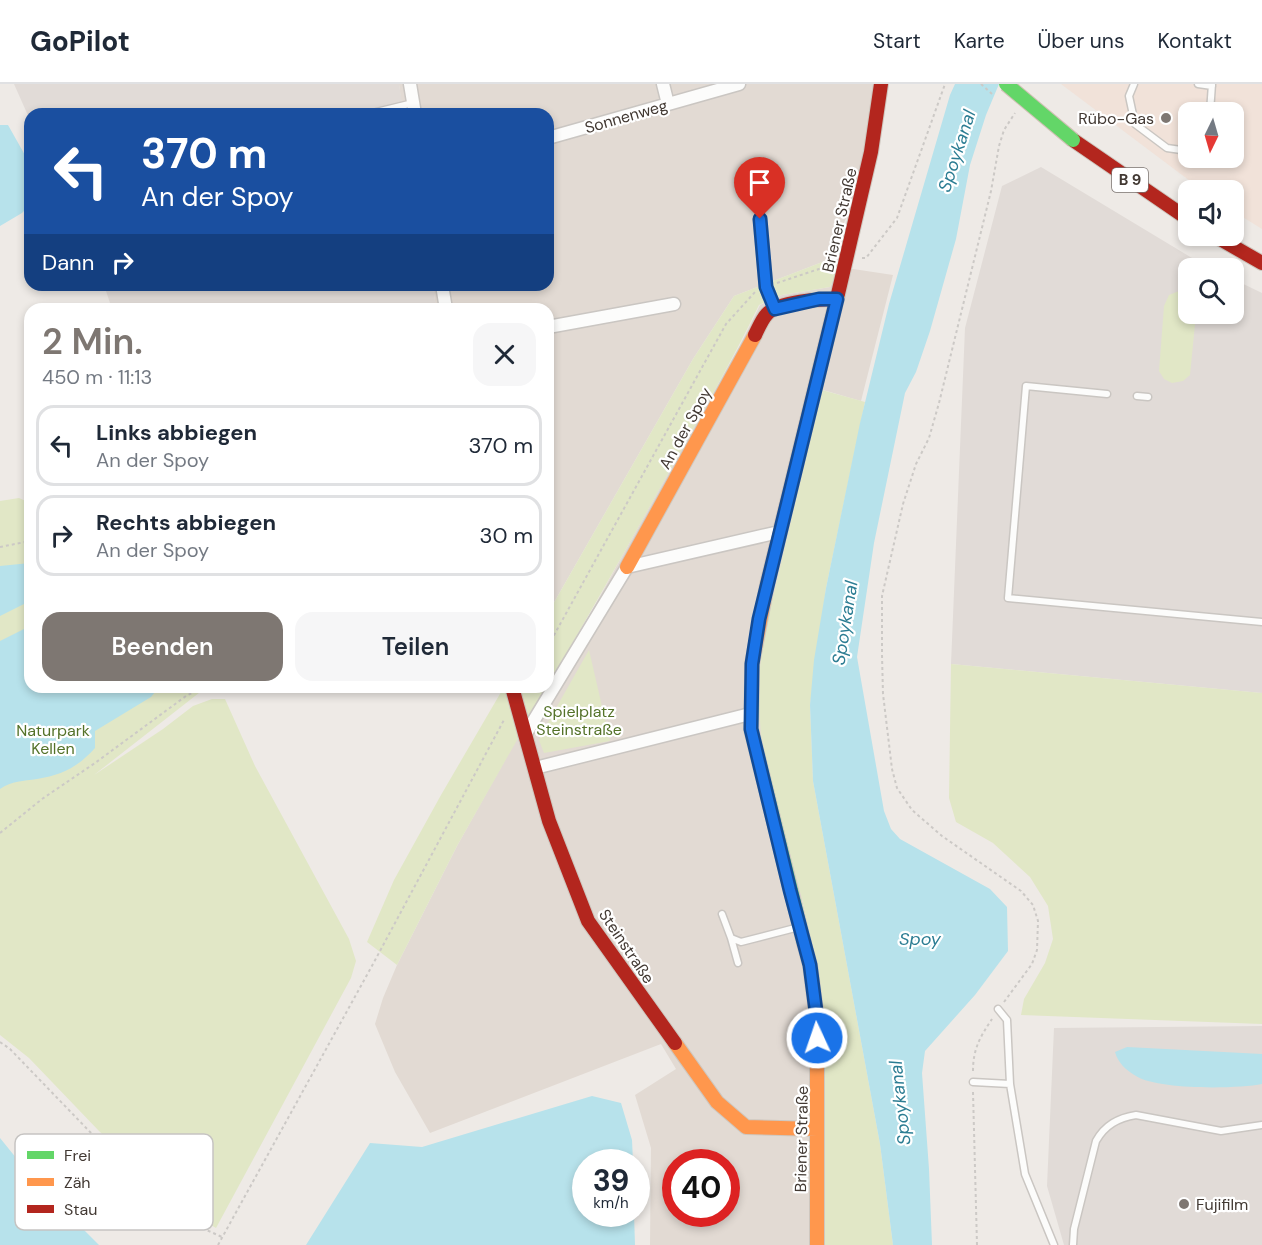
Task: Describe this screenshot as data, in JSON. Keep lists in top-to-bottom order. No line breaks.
{"streets":{"street":["Sonnenweg","B 9","Briener Straße","An der Spoy","Steinstraße"]},"crossings":[["Briener Straße","Steinstraße"],["An der Spoy","Steinstraße"]],"water":["Spoykanal","Spoy"],"parks":["Spielplatz Steinstraße","Naturpark Kellen"],"places":["Rübo-Gas","Fujifilm"],"legend":["Frei","Zäh","Stau"],"north":"bottom","page":{"header":"GoPilot","nav":["Start","Karte","Über uns","Kontakt"],"turn":["370 m","An der Spoy"],"then":"Dann","heading":["2 Min.","450 m · 11:13"],"list":[{"name":"Links abbiegen","note":"An der Spoy","value":"370 m"},{"name":"Rechts abbiegen","note":"An der Spoy","value":"30 m"}],"buttons":["Beenden","Teilen"],"speed":"39 km/h","limit":"40"}}
